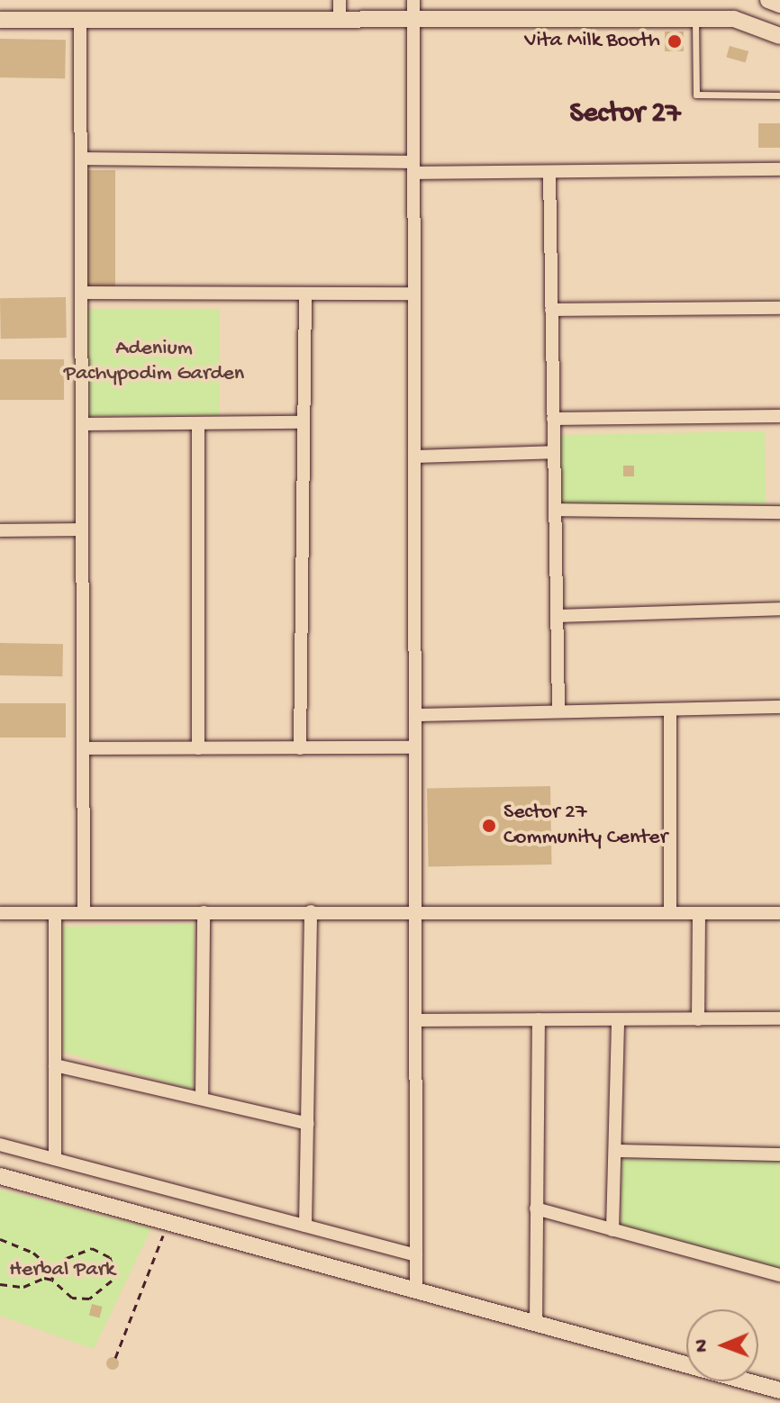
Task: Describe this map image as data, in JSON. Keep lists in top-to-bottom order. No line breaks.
{"districts":["Sector 27"],"parks":["Adenium Pachypodim Garden","Herbal Park"],"places":["Vita Milk Booth","Sector 27 Community Center"],"north":"left"}
